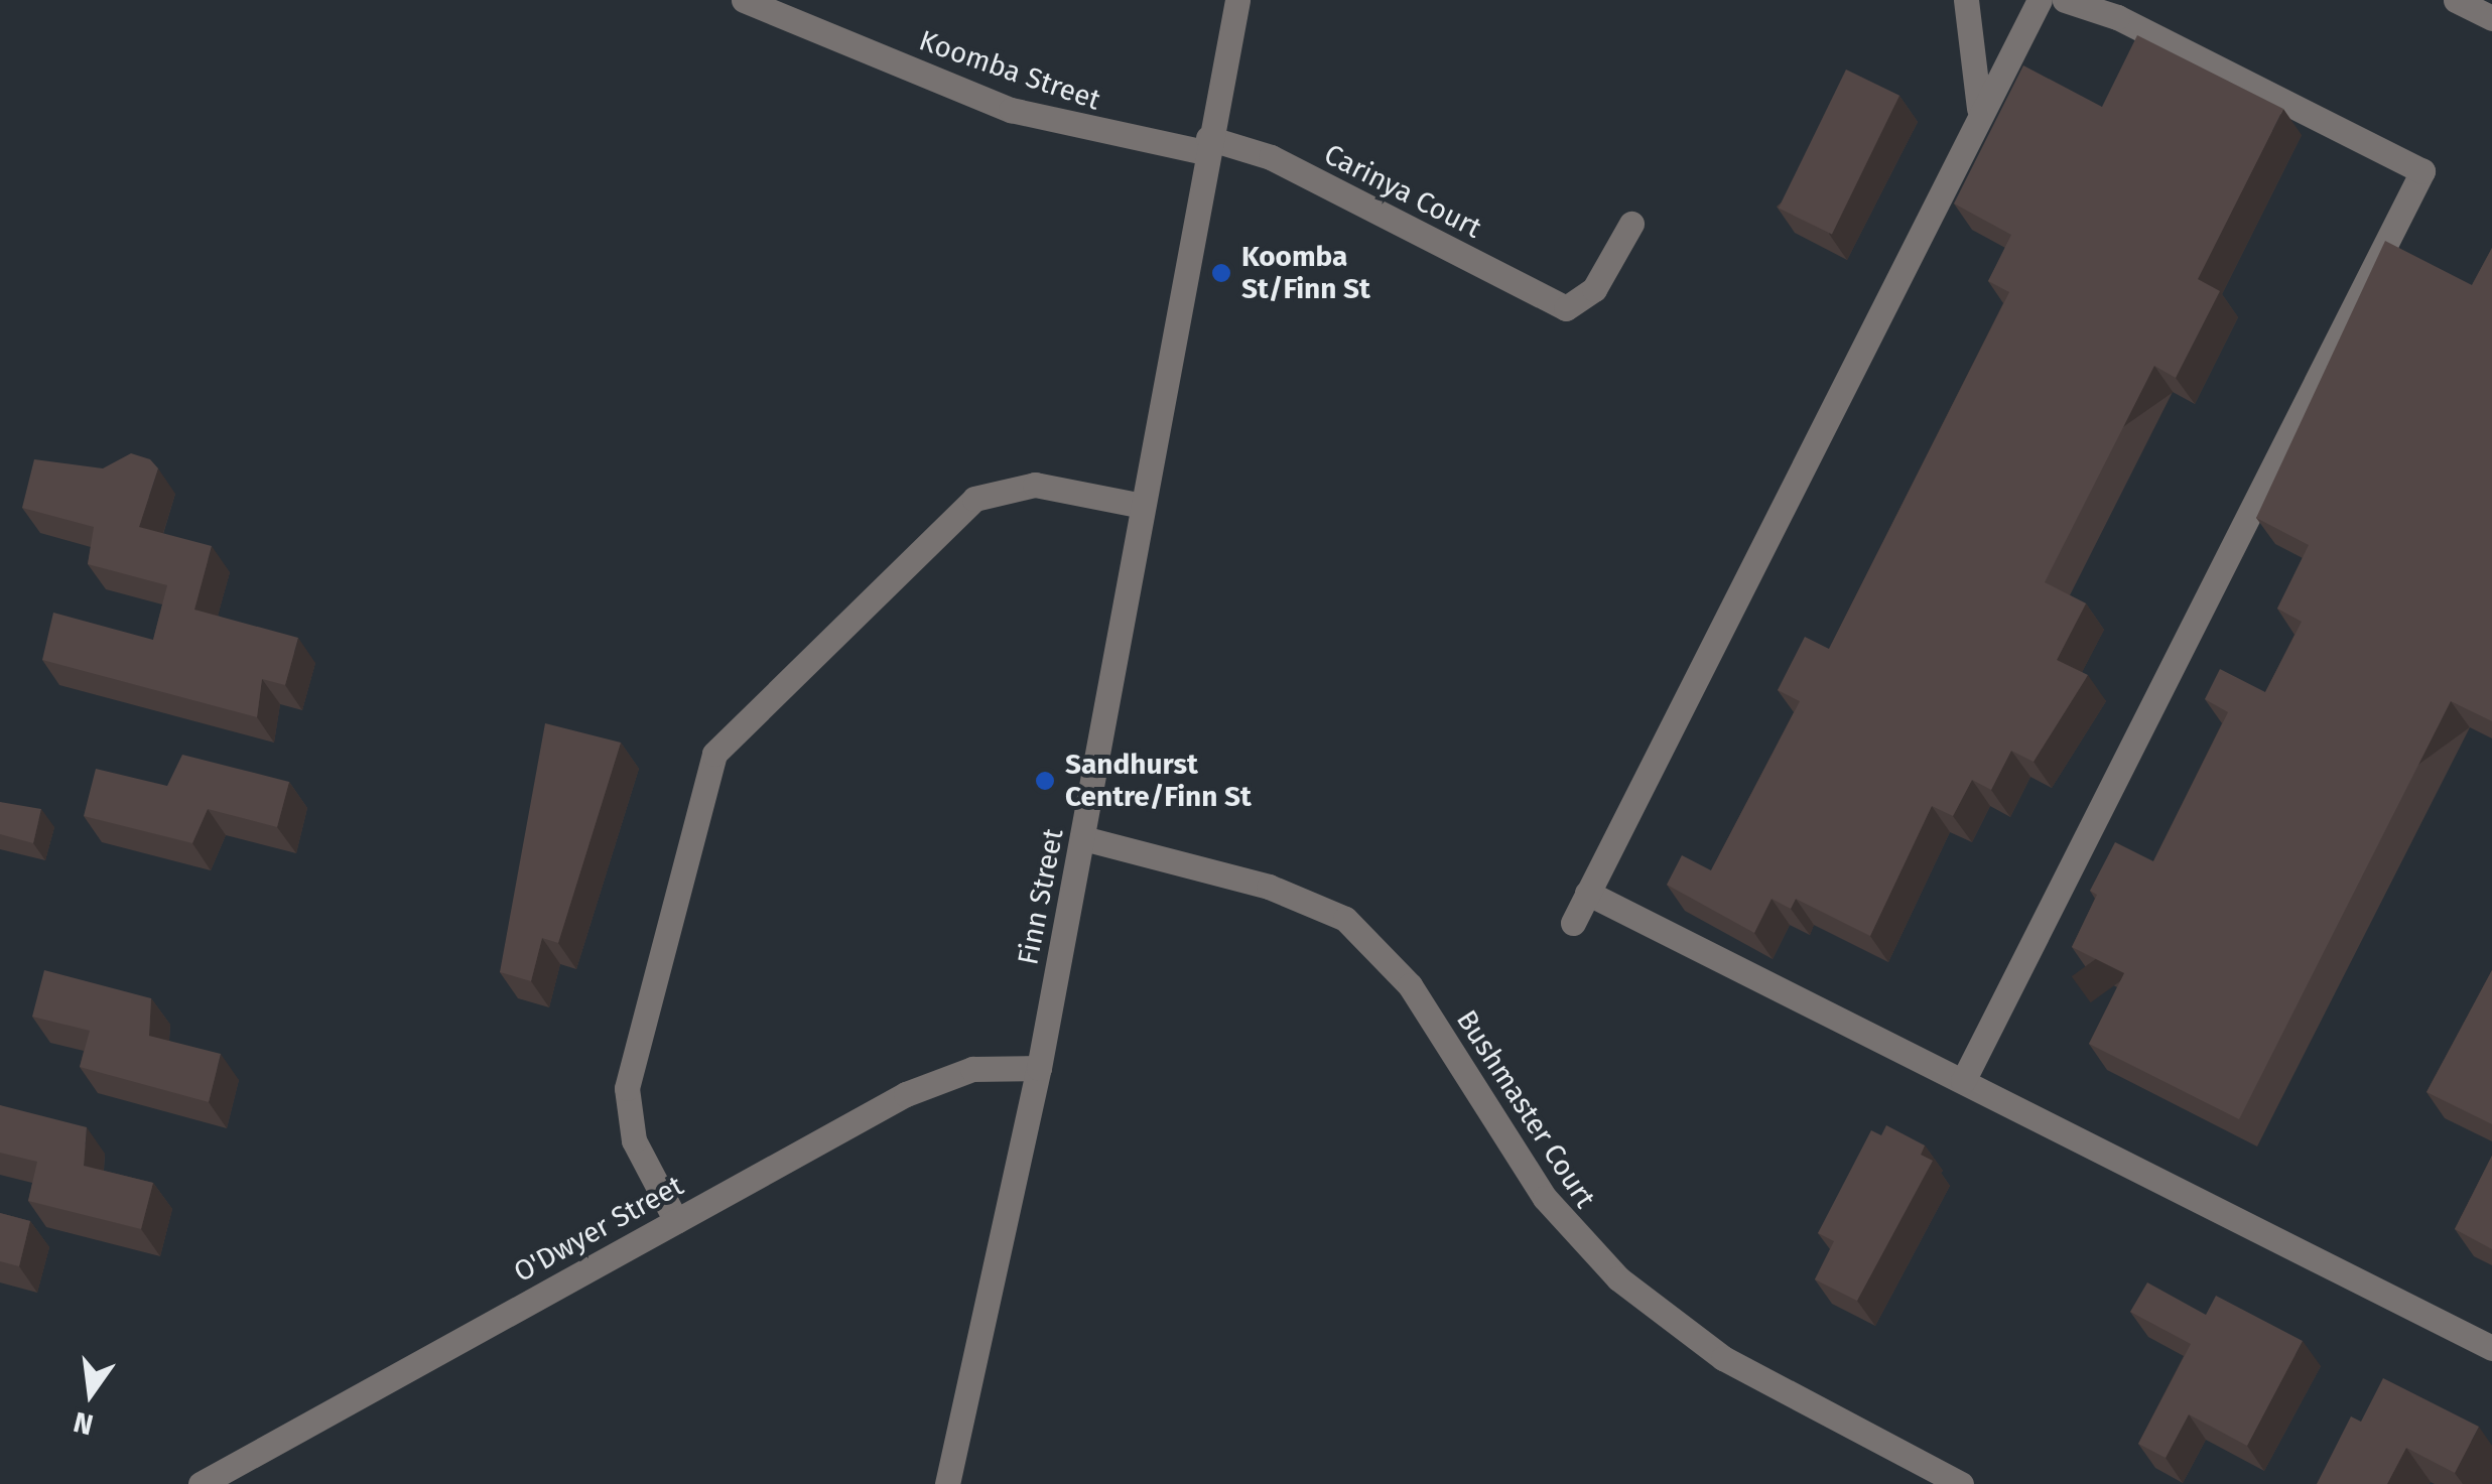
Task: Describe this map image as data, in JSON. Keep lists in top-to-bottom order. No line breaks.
{"streets":{"street":["Koomba Street","Carinya Court","Finn Street","Bushmaster Court","O'Dwyer Street"]},"crossings":[["Koomba Street","Carinya Court"],["Koomba Street","Finn Street"],["Carinya Court","Finn Street"],["Finn Street","Bushmaster Court"],["Finn Street","O'Dwyer Street"]],"places":["Koomba St/Finn St","Sandhurst Centre/Finn St"],"north":"bottom"}
